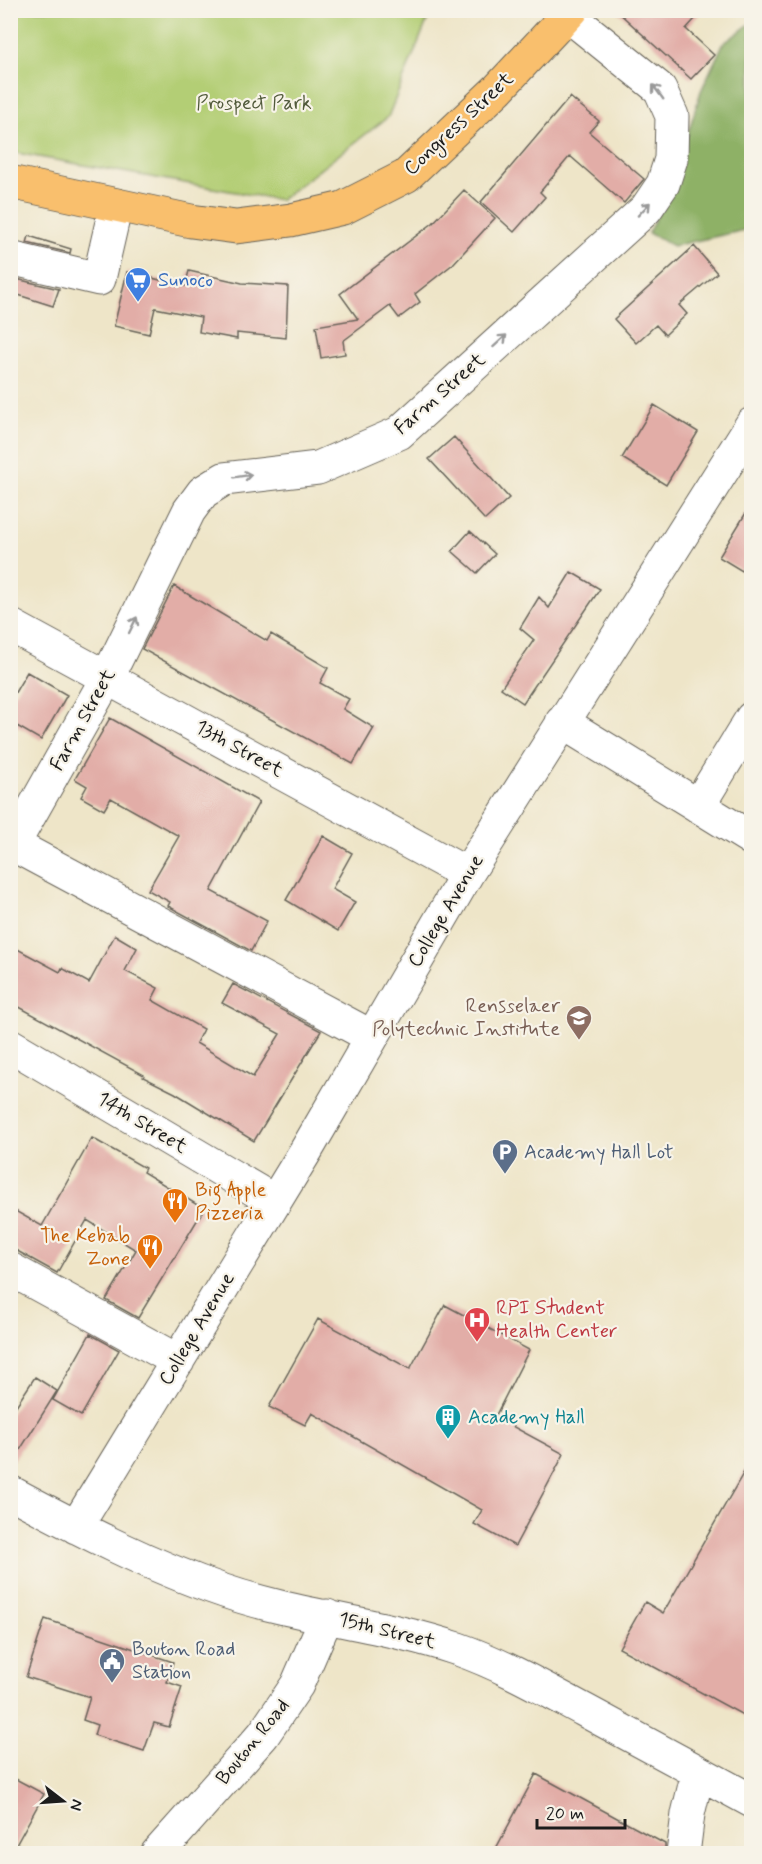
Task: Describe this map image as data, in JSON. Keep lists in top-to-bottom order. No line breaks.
{"streets":{"main road":["Congress Street"],"street":["Farm Street","13th Street","College Avenue","14th Street","15th Street","Bouton Road"]},"crossings":[["Congress Street","Farm Street"],["Farm Street","13th Street"],["13th Street","College Avenue"],["College Avenue","14th Street"],["College Avenue","15th Street"],["15th Street","Bouton Road"]],"one_way":["Farm Street"],"parks":["Prospect Park"],"places":{"supermarket":["Sunoco"],"school or university":["Rensselaer Polytechnic Institute"],"parking":["Academy Hall Lot"],"restaurant":["Big Apple Pizzeria","The Kebab Zone"],"hospital":["RPI Student Health Center"],"building":["Academy Hall"],"public building":["Bouton Road Station"]},"scale_bar":"20 m","north":"right"}
